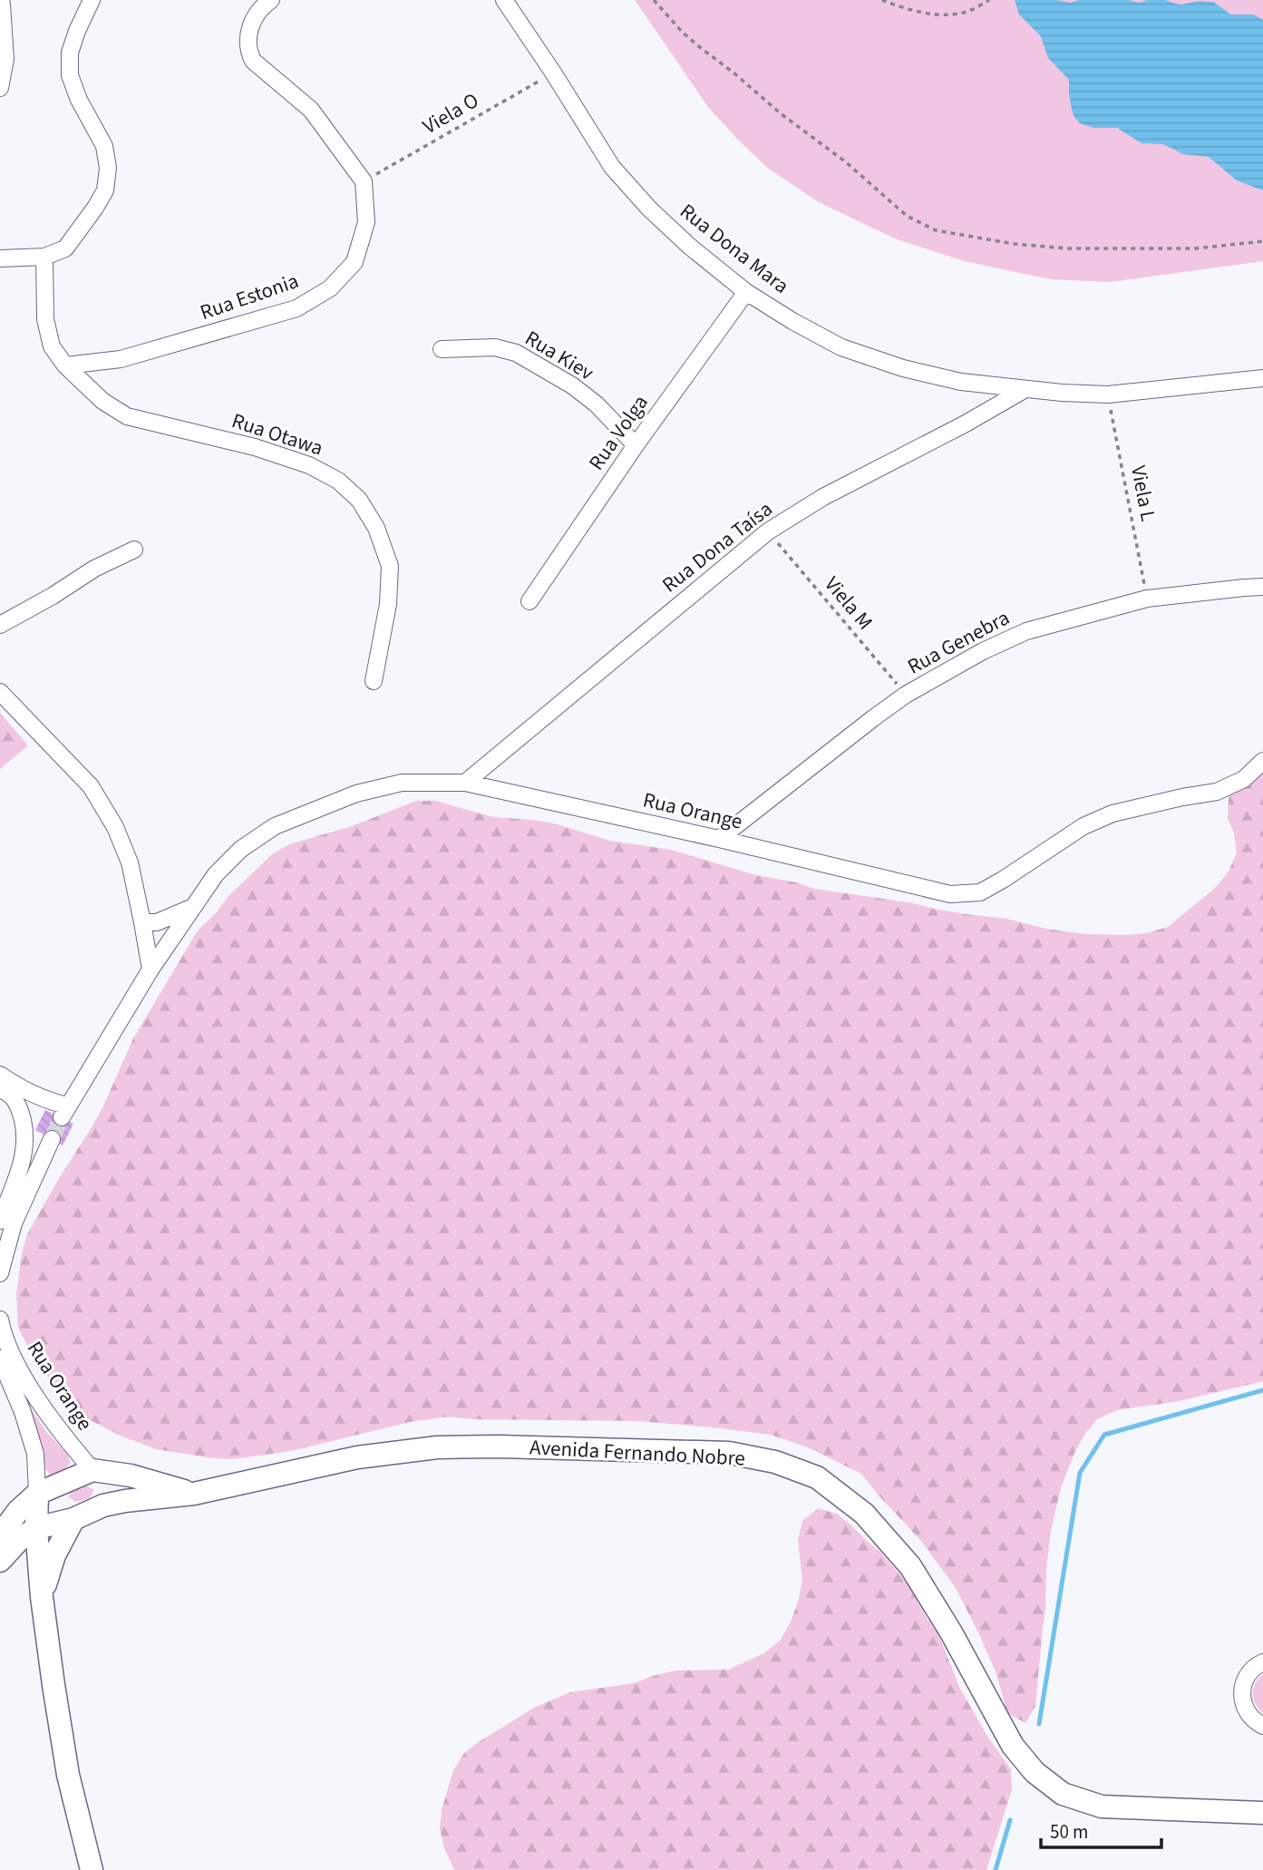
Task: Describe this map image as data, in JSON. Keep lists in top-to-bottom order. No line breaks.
{"streets":{"main road":["Avenida Fernando Nobre"],"street":["Rua Dona Mara","Rua Estonia","Rua Kiev","Rua Volga","Rua Otawa","Rua Dona Taísa","Rua Genebra","Rua Orange"],"path":["Viela O","Viela L","Viela M"]},"crossings":[["Viela O","Rua Dona Mara"],["Viela O","Rua Estonia"],["Rua Dona Mara","Rua Volga"],["Rua Dona Mara","Viela L"],["Rua Dona Mara","Rua Dona Taísa"],["Rua Estonia","Rua Otawa"],["Rua Kiev","Rua Volga"],["Viela L","Rua Genebra"],["Rua Dona Taísa","Viela M"],["Rua Dona Taísa","Rua Orange"],["Viela M","Rua Genebra"],["Rua Genebra","Rua Orange"],["Rua Orange","Avenida Fernando Nobre"]],"scale_bar":"50 m"}
